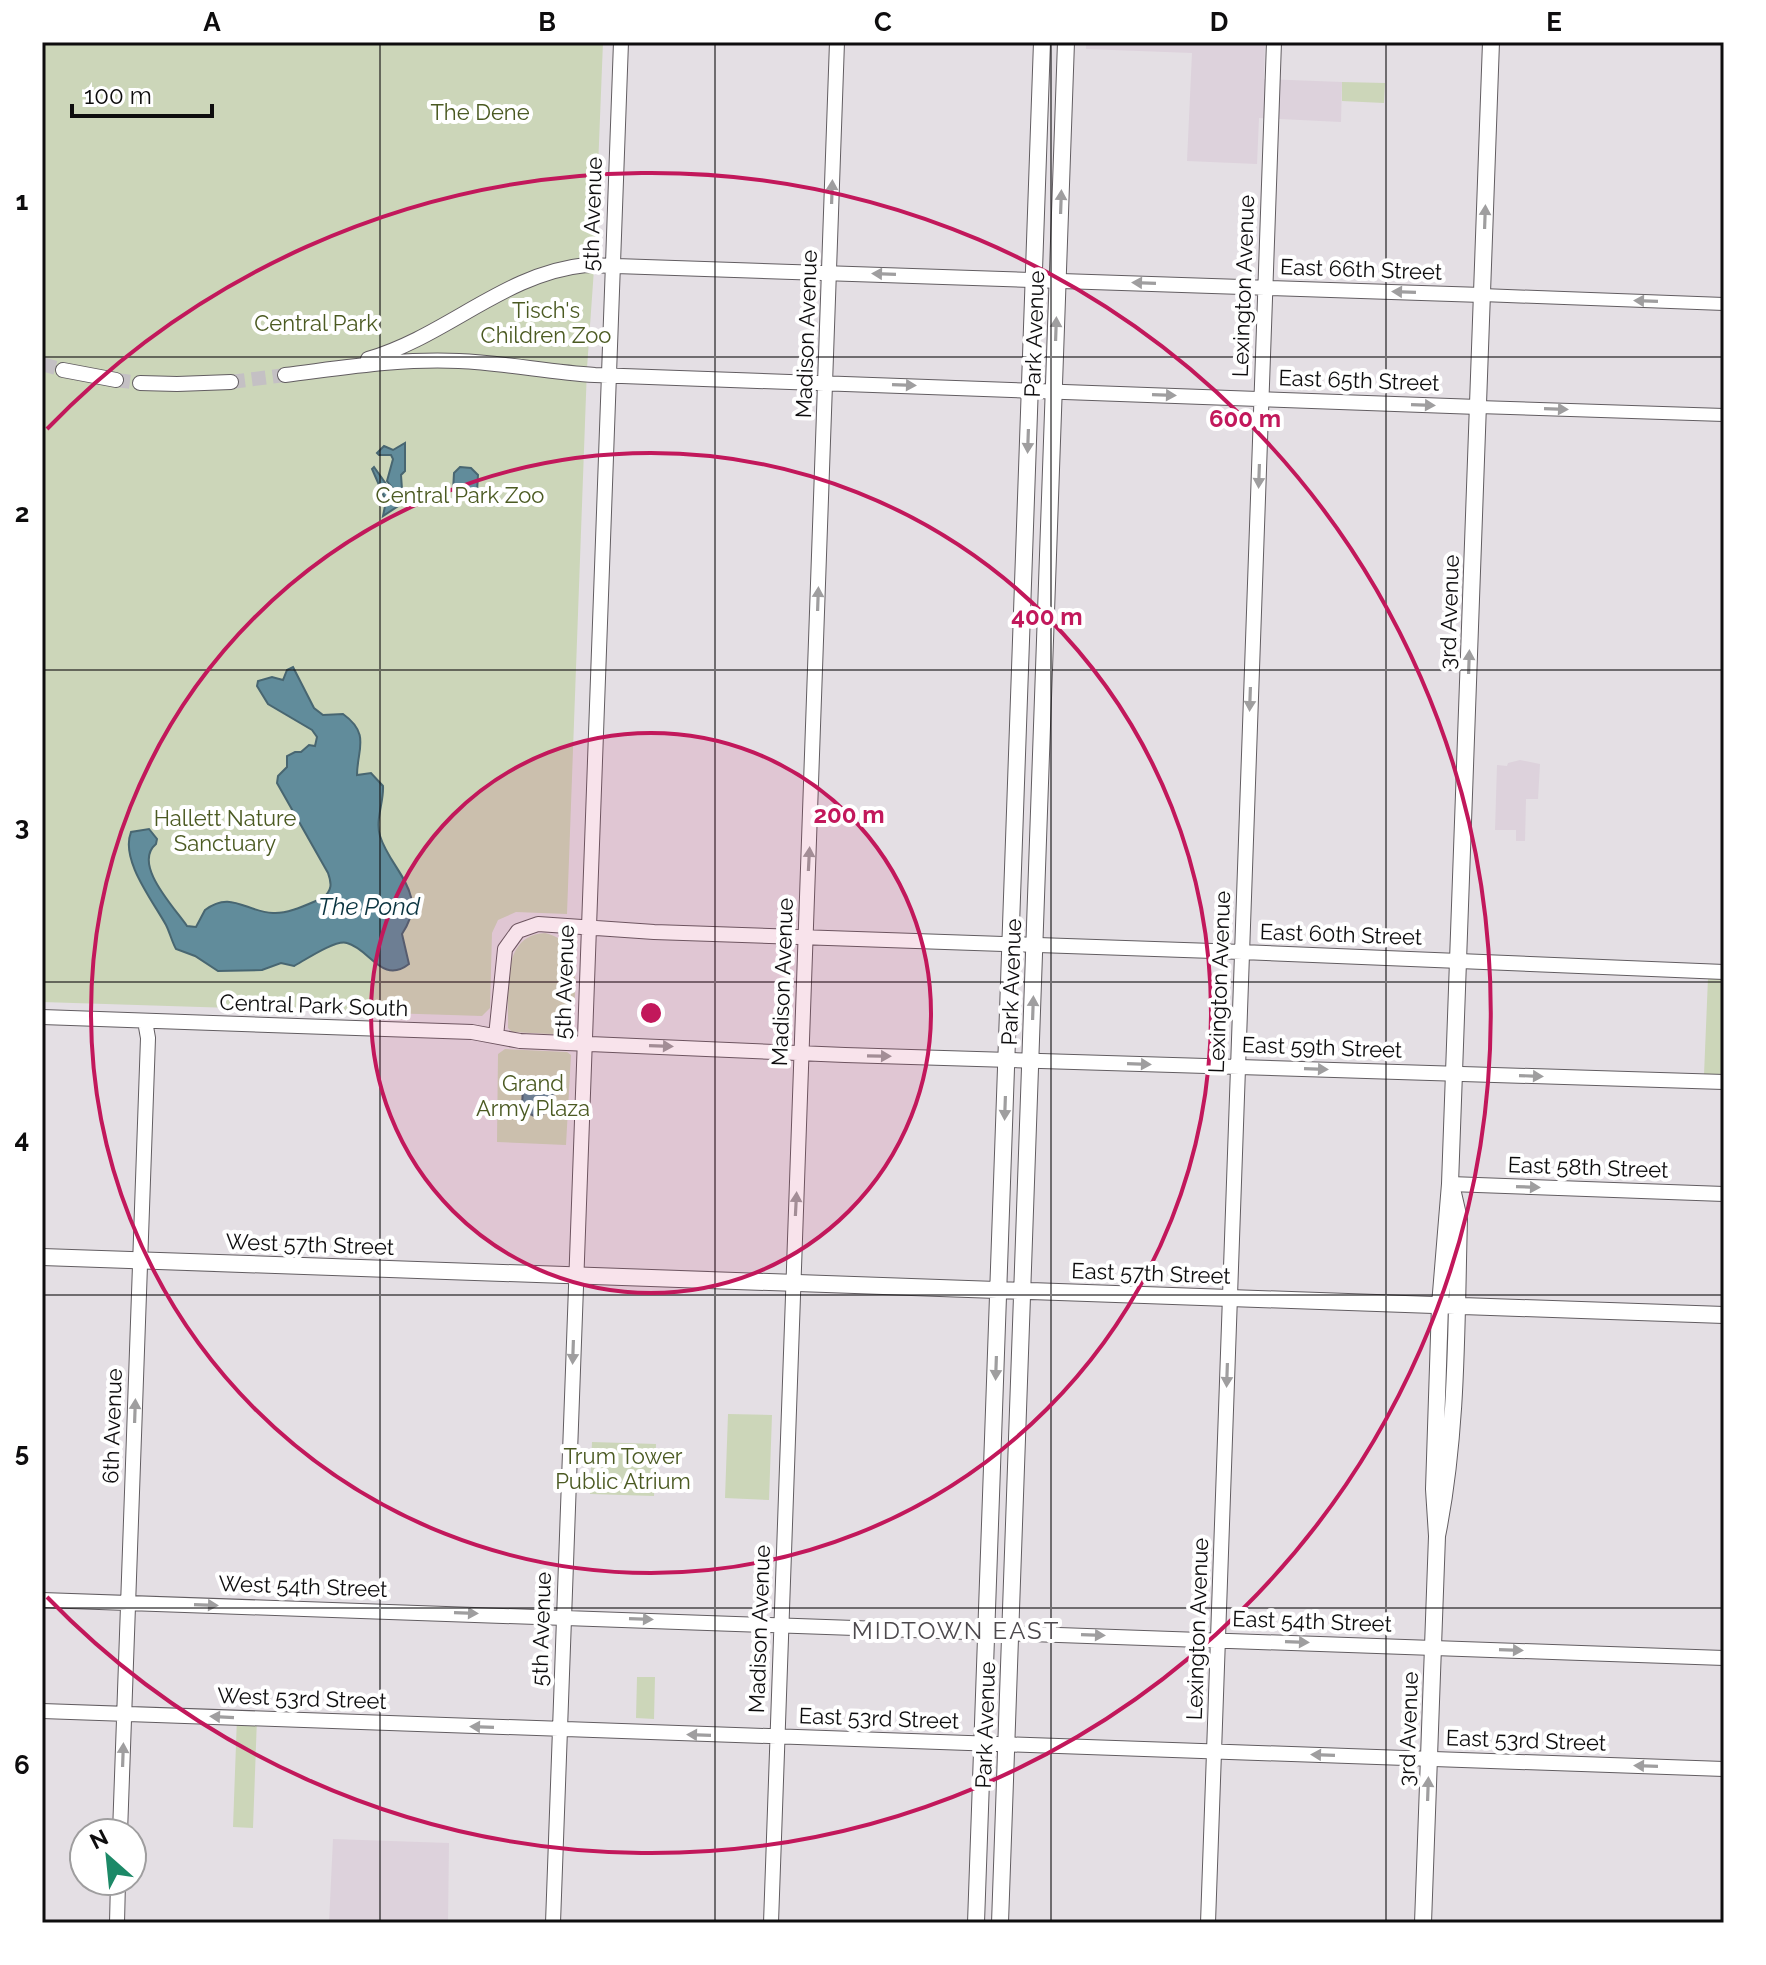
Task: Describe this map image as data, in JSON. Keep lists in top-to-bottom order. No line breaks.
{"streets":{"main road":["5th Avenue","East 66th Street","Lexington Avenue","Madison Avenue","Park Avenue","East 65th Street","3rd Avenue","East 60th Street","Central Park South","East 59th Street","East 58th Street","West 57th Street","East 57th Street","6th Avenue","West 54th Street","East 54th Street","West 53rd Street","East 53rd Street"]},"crossings":[["5th Avenue","East 66th Street"],["5th Avenue","East 65th Street"],["5th Avenue","East 60th Street"],["5th Avenue","Central Park South"],["5th Avenue","East 59th Street"],["5th Avenue","West 57th Street"],["5th Avenue","East 57th Street"],["5th Avenue","West 54th Street"],["5th Avenue","East 54th Street"],["5th Avenue","West 53rd Street"],["5th Avenue","East 53rd Street"],["East 66th Street","Lexington Avenue"],["East 66th Street","Madison Avenue"],["East 66th Street","Park Avenue"],["East 66th Street","East 65th Street"],["East 66th Street","3rd Avenue"],["Lexington Avenue","East 65th Street"],["Lexington Avenue","East 60th Street"],["Lexington Avenue","East 59th Street"],["Lexington Avenue","East 57th Street"],["Lexington Avenue","East 54th Street"],["Lexington Avenue","East 53rd Street"],["Madison Avenue","East 65th Street"],["Madison Avenue","East 60th Street"],["Madison Avenue","East 59th Street"],["Madison Avenue","East 57th Street"],["Madison Avenue","East 54th Street"],["Madison Avenue","East 53rd Street"],["Park Avenue","East 65th Street"],["Park Avenue","East 60th Street"],["Park Avenue","East 59th Street"],["Park Avenue","East 57th Street"],["Park Avenue","East 54th Street"],["Park Avenue","East 53rd Street"],["East 65th Street","3rd Avenue"],["3rd Avenue","East 60th Street"],["3rd Avenue","East 59th Street"],["3rd Avenue","East 58th Street"],["3rd Avenue","East 57th Street"],["3rd Avenue","East 54th Street"],["3rd Avenue","East 53rd Street"],["East 60th Street","Central Park South"],["Central Park South","East 59th Street"],["Central Park South","6th Avenue"],["West 57th Street","East 57th Street"],["West 57th Street","6th Avenue"],["6th Avenue","West 54th Street"],["6th Avenue","West 53rd Street"],["West 54th Street","East 54th Street"],["West 53rd Street","East 53rd Street"]],"one_way":["East 66th Street","Lexington Avenue","Madison Avenue","East 65th Street","3rd Avenue","East 59th Street","East 58th Street","6th Avenue","West 54th Street","East 54th Street","West 53rd Street","East 53rd Street"],"districts":["MIDTOWN EAST"],"water":["The Pond"],"parks":["The Dene","Tisch's Children Zoo","Central Park","Central Park Zoo","Hallett Nature Sanctuary","Grand Army Plaza","Trum Tower Public Atrium"],"scale_bar":"100 m","north":"top left","grid":{"columns":["A","B","C","D","E"],"rows":["1","2","3","4","5","6"]},"rings":["600 m","400 m","200 m"]}
